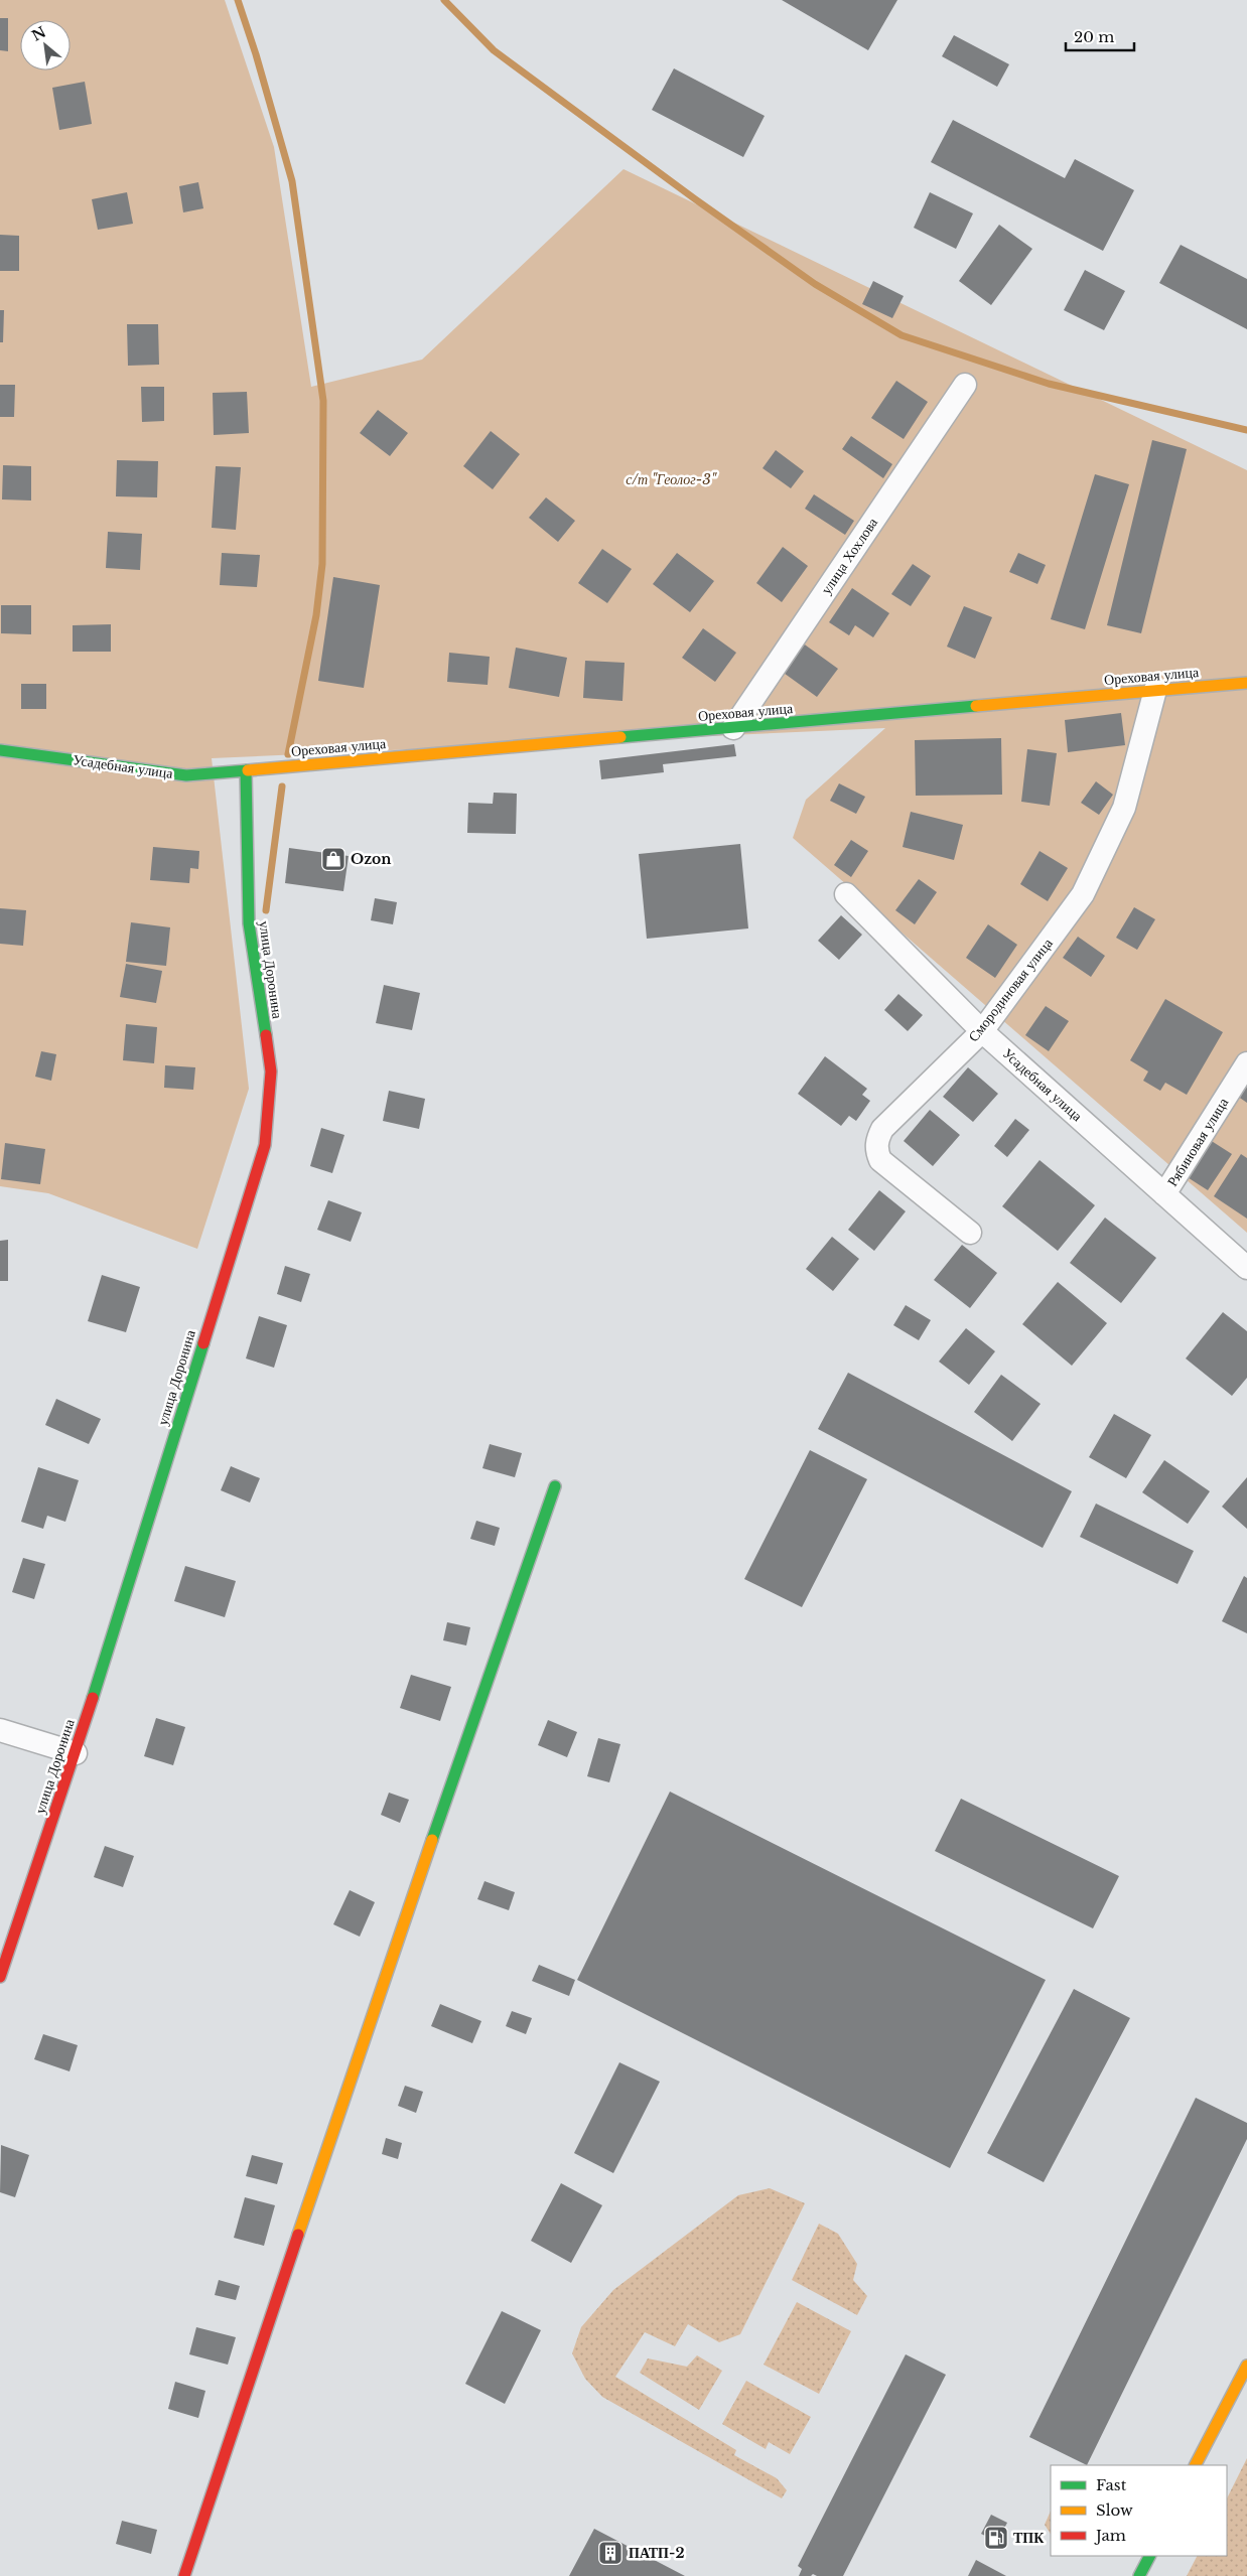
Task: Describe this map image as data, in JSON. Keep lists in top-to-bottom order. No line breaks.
{"streets":{"street":["улица Хохлова","Ореховая улица","Усадебная улица","улица Доронина","Смородиновая улица","Рябиновая улица"]},"crossings":[["улица Хохлова","Ореховая улица"],["Ореховая улица","Усадебная улица"],["Ореховая улица","улица Доронина"],["Ореховая улица","Смородиновая улица"],["Усадебная улица","улица Доронина"],["Усадебная улица","Смородиновая улица"],["Усадебная улица","Рябиновая улица"]],"parks":["с/т \"Геолог-3\""],"places":{"shop":["Ozon"],"fuel station":["ТПК"],"building":["ПАТП-2"]},"legend":["Fast","Slow","Jam"],"scale_bar":"20 m","north":"top left"}
